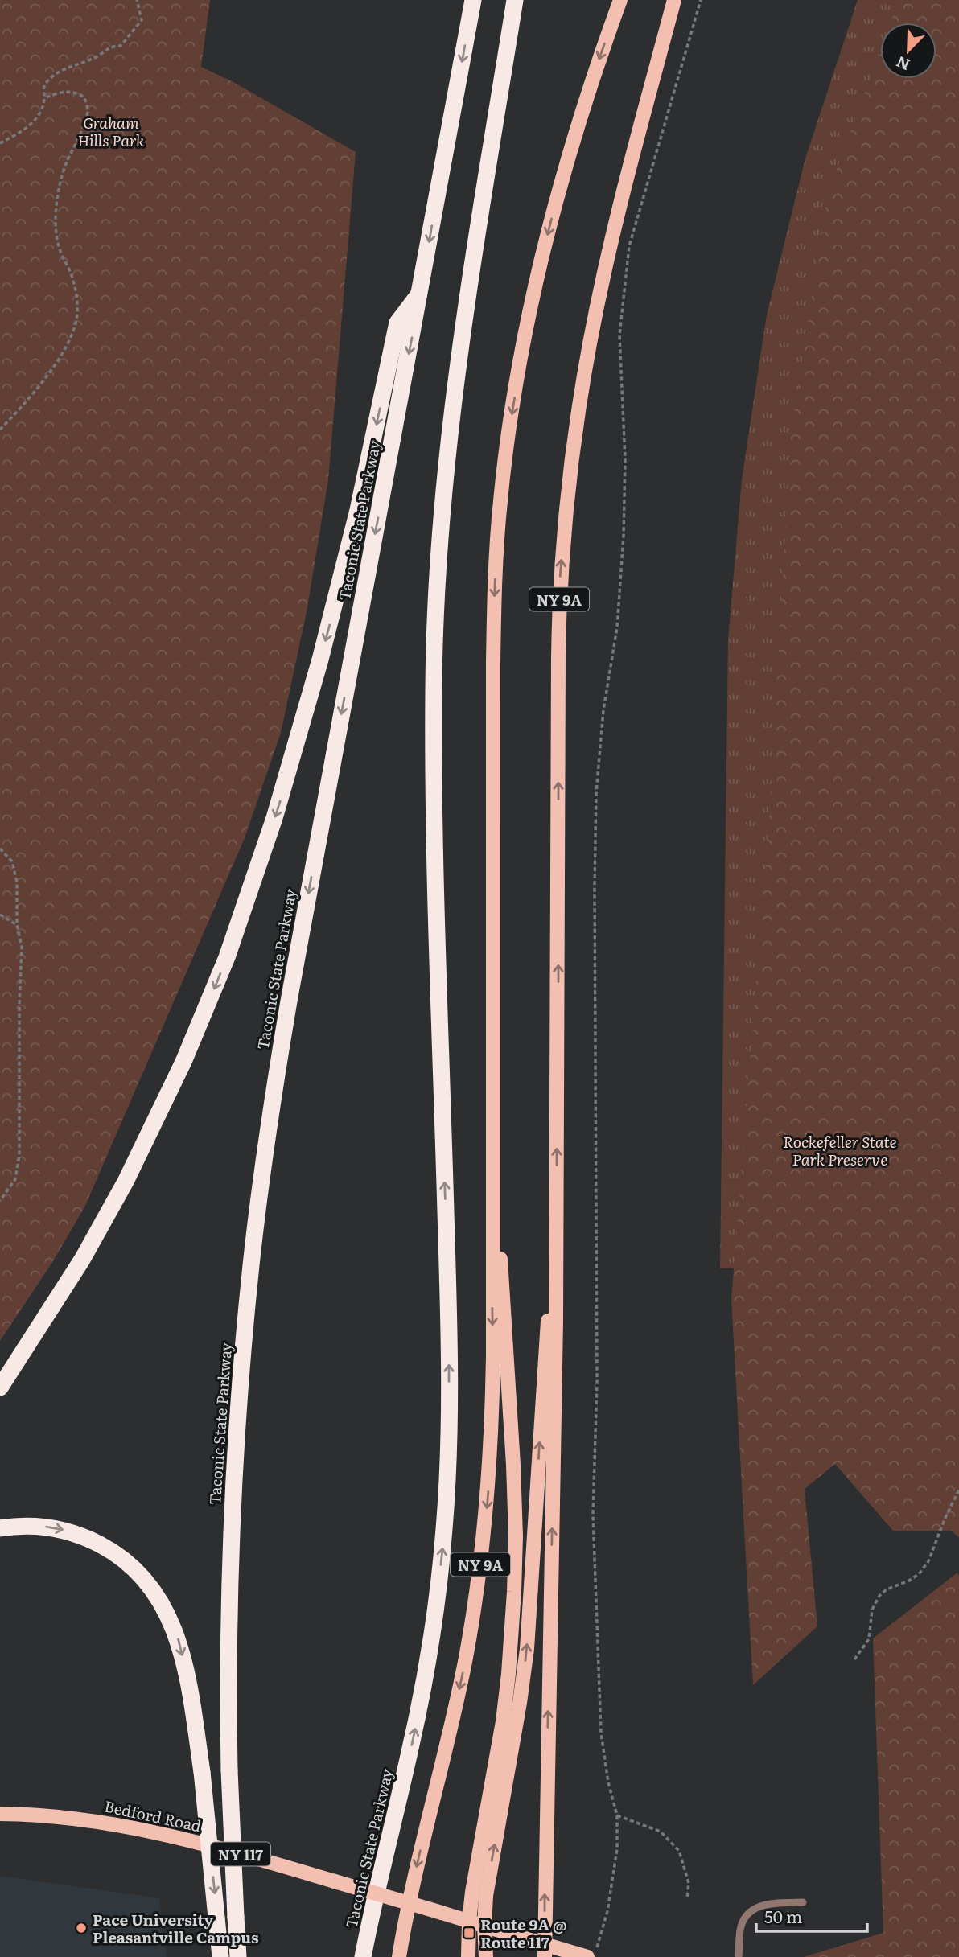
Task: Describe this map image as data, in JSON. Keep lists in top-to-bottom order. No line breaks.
{"streets":{"highway":["Taconic State Parkway"],"main road":["NY 9A","Bedford Road","NY 117"]},"parks":["Graham Hills Park","Rockefeller State Park Preserve"],"places":{"other":["Pace University Pleasantville Campus"],"transit":["Route 9A @ Route 117"]},"scale_bar":"50 m","north":"bottom left"}
